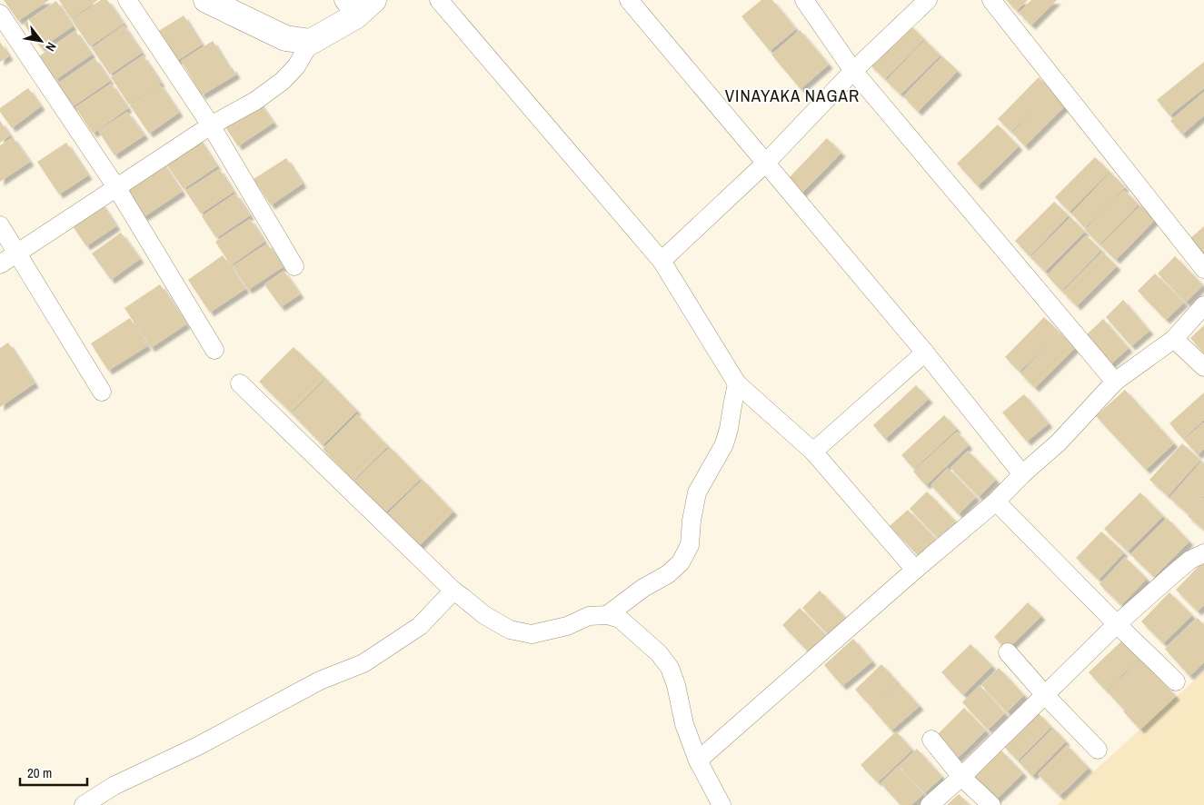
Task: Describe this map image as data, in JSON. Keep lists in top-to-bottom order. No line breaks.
{"districts":["VINAYAKA NAGAR"],"scale_bar":"20 m","north":"bottom right"}
